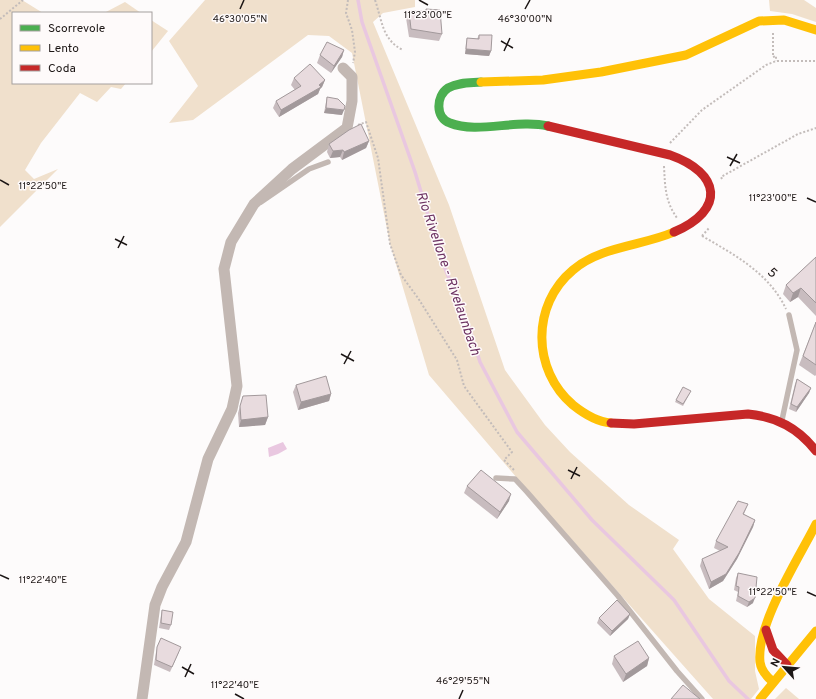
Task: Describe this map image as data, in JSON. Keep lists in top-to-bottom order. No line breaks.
{"streets":{"path":["5"]},"water":["Rio Rivellone - Rivelaunbach"],"legend":["Scorrevole","Lento","Coda"],"north":"top left","coordinates":["11°23'00\"E","46°30'05\"N","46°30'00\"N","11°22'50\"E","11°22'40\"E","46°29'55\"N"]}
